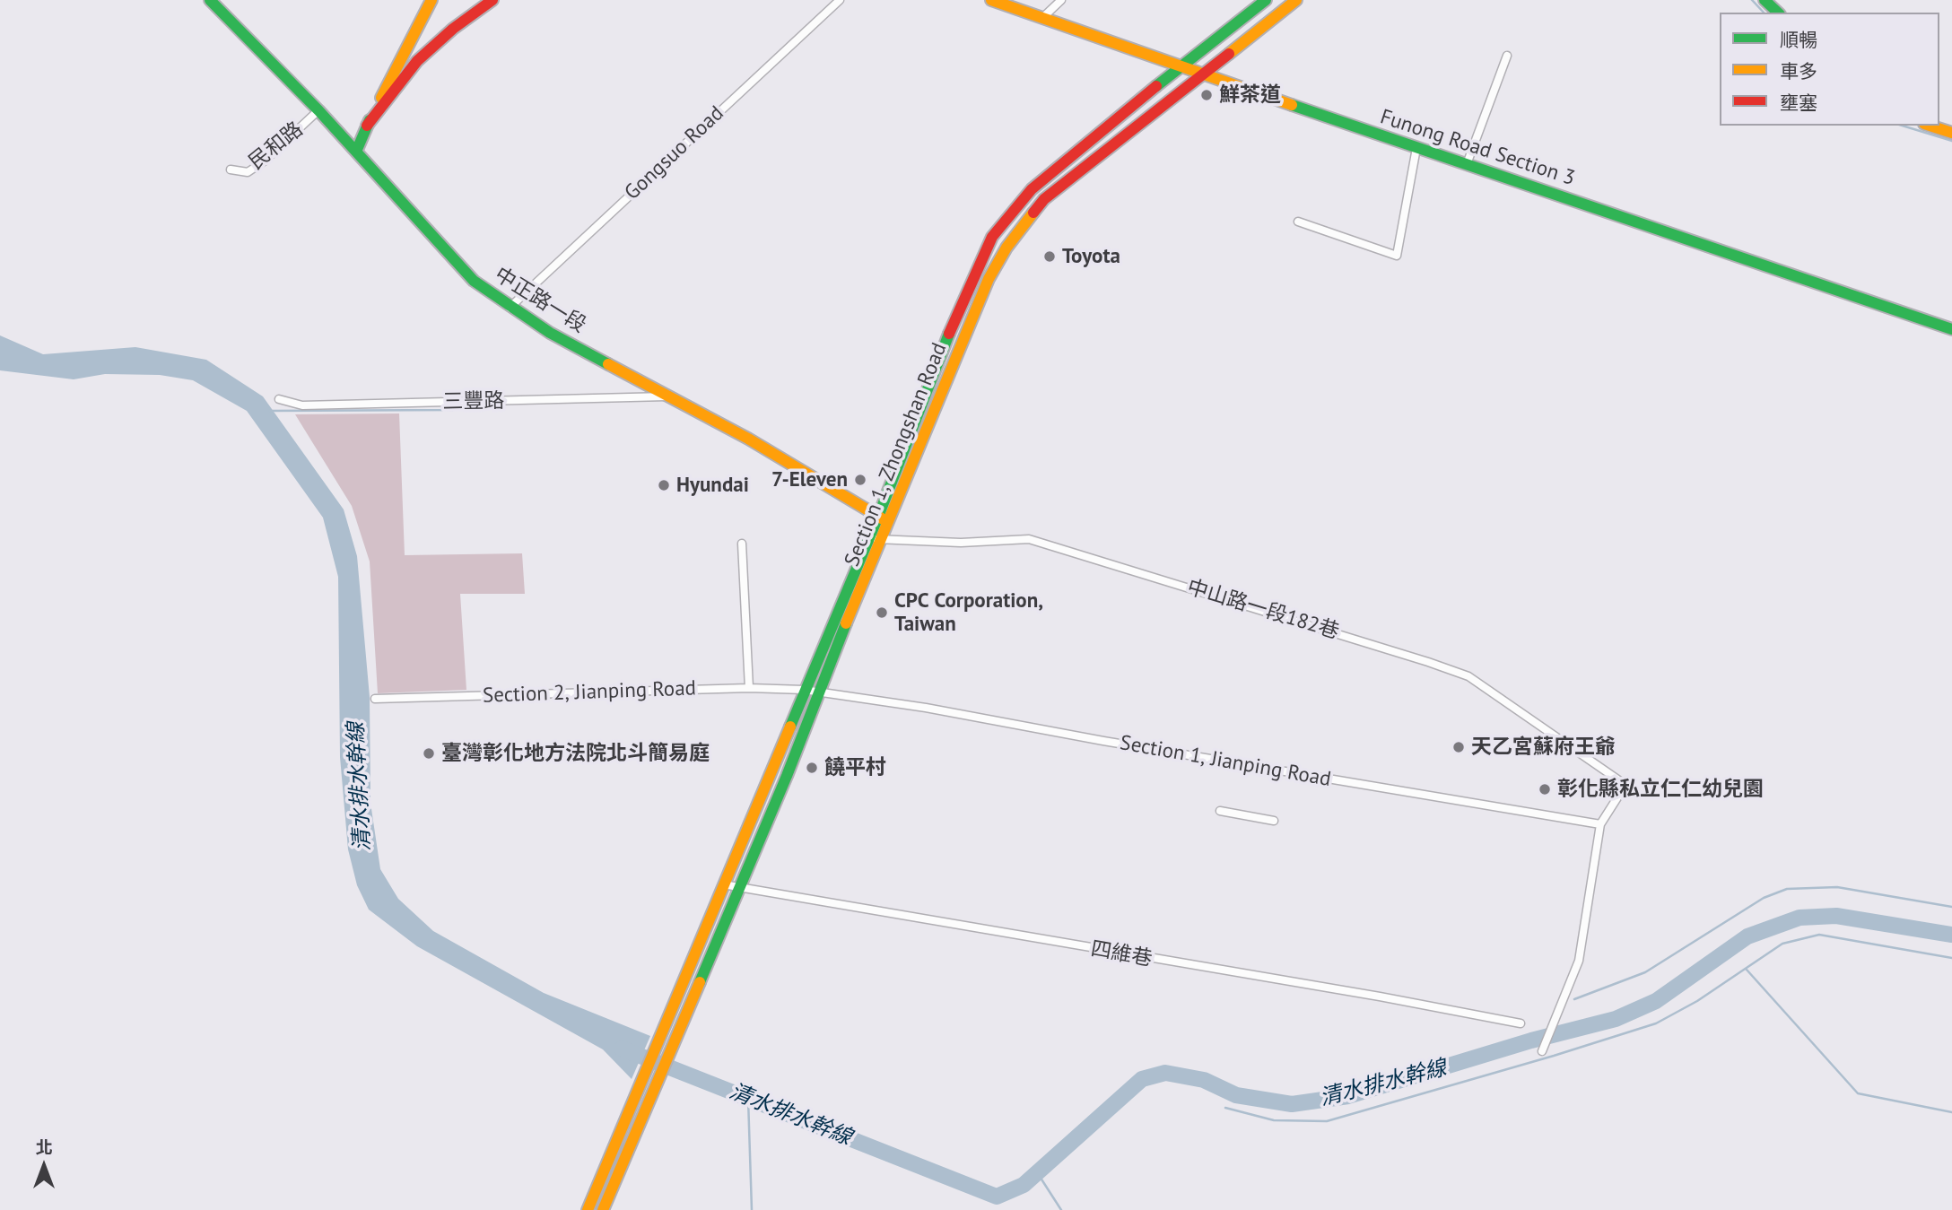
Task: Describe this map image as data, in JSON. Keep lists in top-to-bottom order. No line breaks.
{"streets":{"main road":["Funong Road Section 3","中正路一段","Section 1, Zhongshan Road"],"street":["民和路","Gongsuo Road","三豐路","中山路一段182巷","Section 2, Jianping Road","Section 1, Jianping Road","四維巷"]},"crossings":[["民和路","中正路一段"],["Funong Road Section 3","Section 1, Zhongshan Road"],["Gongsuo Road","中正路一段"],["中正路一段","三豐路"],["中正路一段","Section 1, Zhongshan Road"],["Section 1, Zhongshan Road","中山路一段182巷"],["Section 1, Zhongshan Road","Section 2, Jianping Road"],["Section 1, Zhongshan Road","Section 1, Jianping Road"],["Section 1, Zhongshan Road","四維巷"],["中山路一段182巷","Section 1, Jianping Road"],["Section 2, Jianping Road","Section 1, Jianping Road"]],"water":["清水排水幹線"],"places":["鮮茶道","Toyota","7-Eleven","Hyundai","CPC Corporation, Taiwan","天乙宮蘇府王爺","臺灣彰化地方法院北斗簡易庭","饒平村","彰化縣私立仁仁幼兒園"],"legend":["順暢","車多","壅塞"],"north":"top"}
